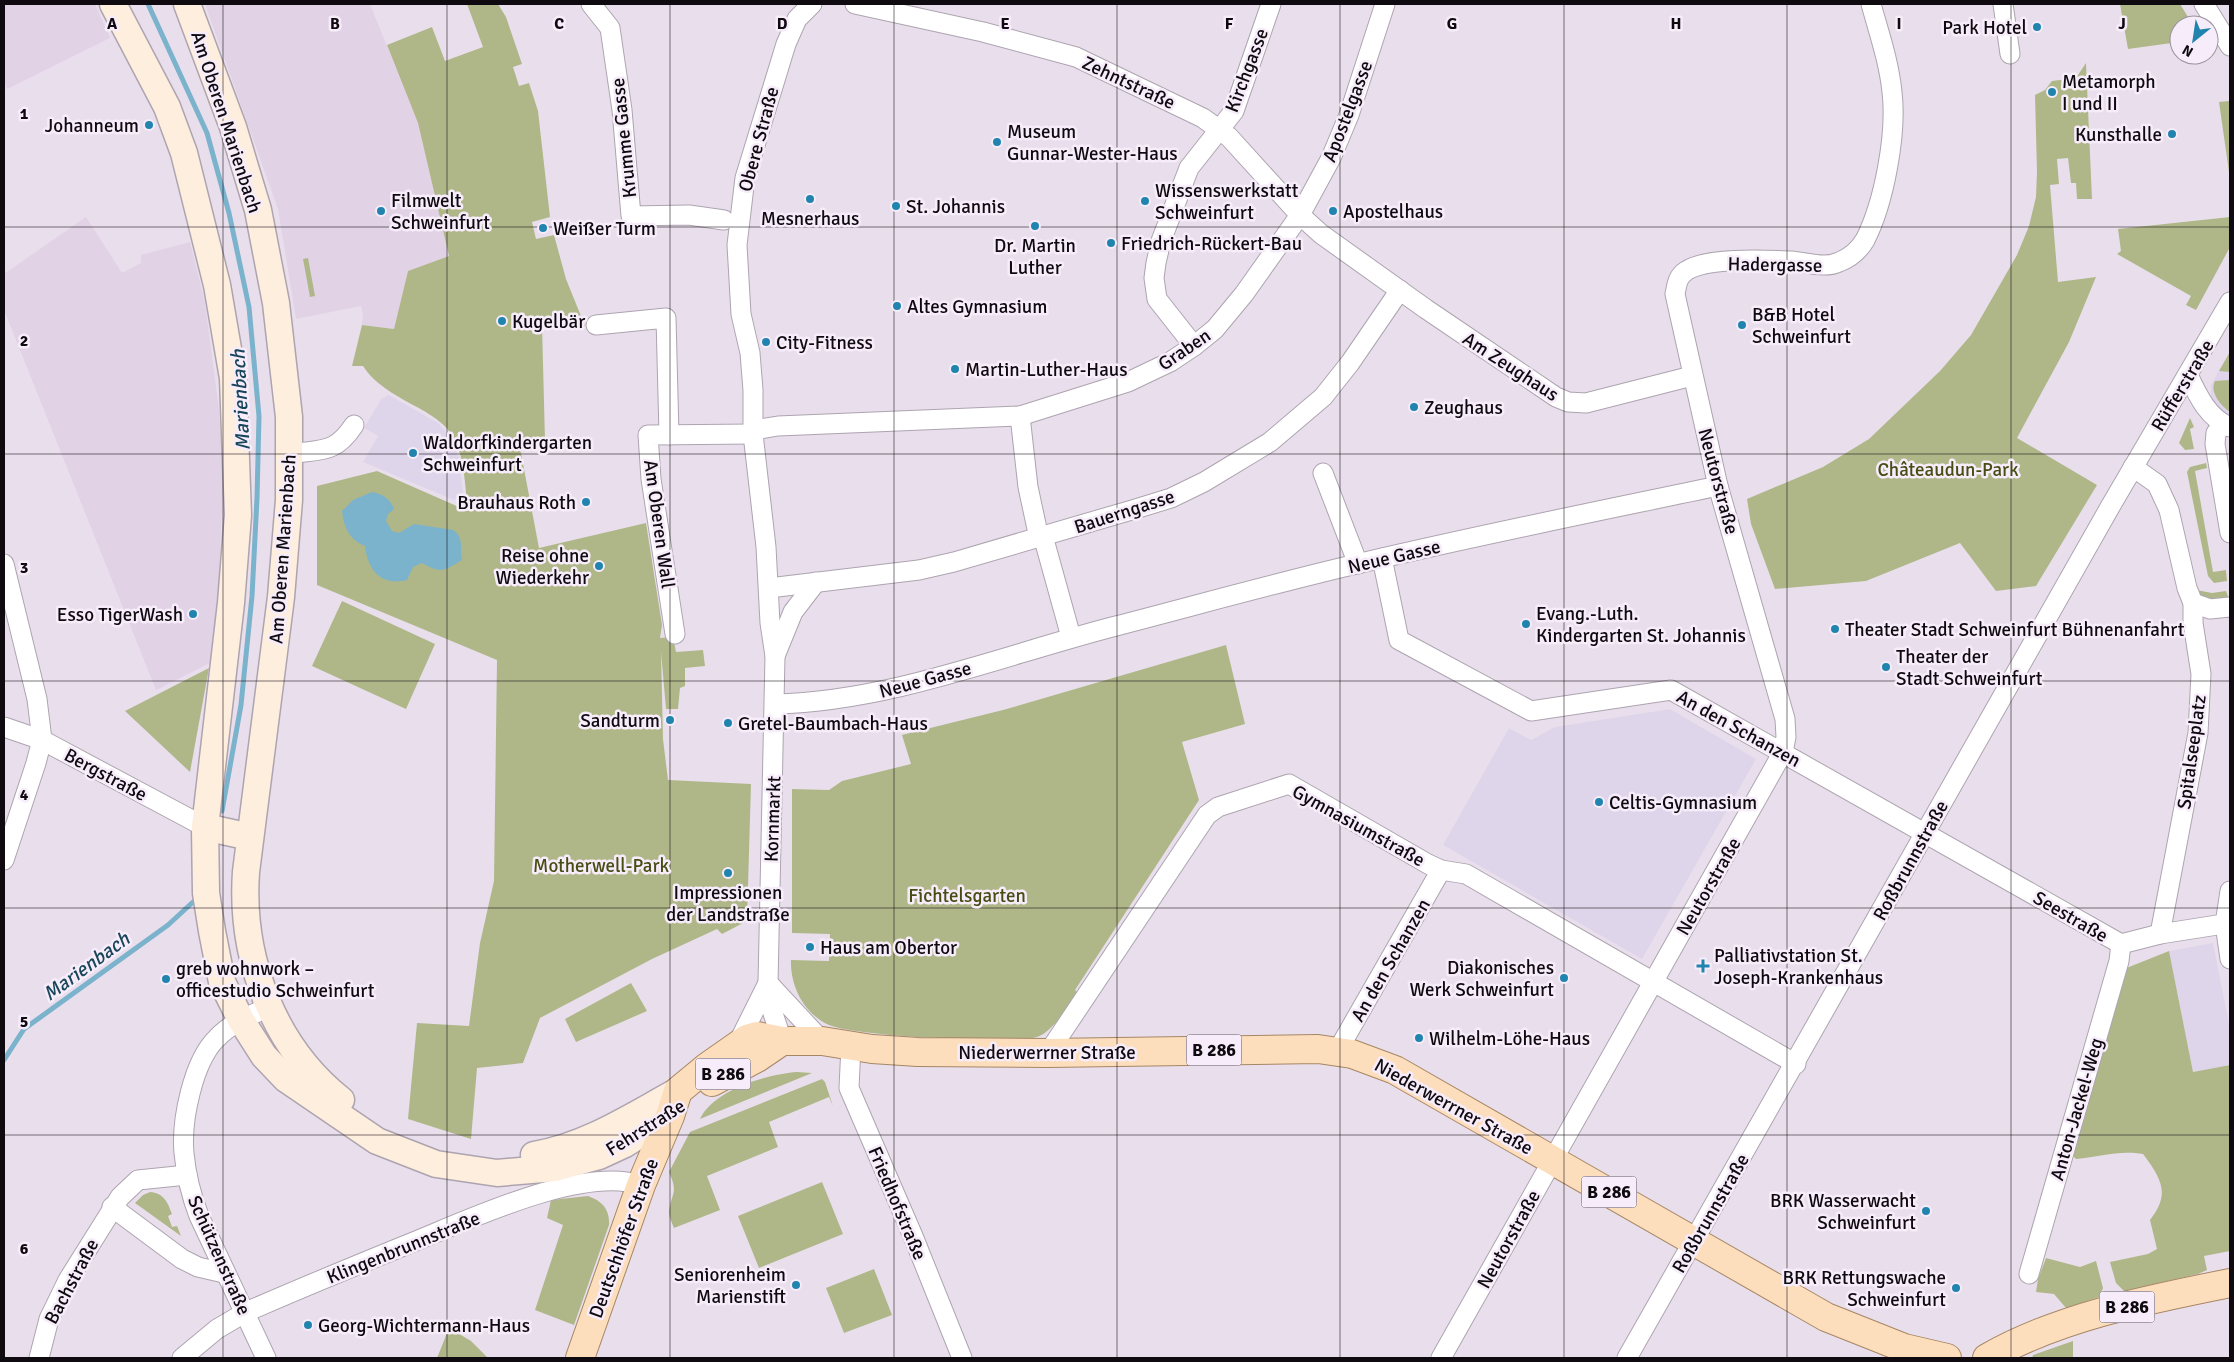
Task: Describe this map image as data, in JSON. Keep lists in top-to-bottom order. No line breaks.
{"streets":{"main road":["Am Oberen Marienbach","B 286","Niederwerrner Straße","Fehrstraße","Deutschhöfer Straße"],"street":["Kirchgasse","Zehntstraße","Apostelgasse","Krumme Gasse","Obere Straße","Hadergasse","Graben","Am Zeughaus","Rüfferstraße","Neutorstraße","Bauerngasse","Am Oberen Wall","Neue Gasse","An den Schanzen","Spitalseeplatz","Bergstraße","Kornmarkt","Gymnasiumstraße","Roßbrunnstraße","Seestraße","Anton-Jackel-Weg","Friedhofstraße","Klingenbrunnstraße","Schützenstraße","Bachstraße"]},"crossings":[["Kirchgasse","Zehntstraße"],["Kirchgasse","Graben"],["Zehntstraße","Apostelgasse"],["Zehntstraße","Graben"],["Zehntstraße","Am Zeughaus"],["Zehntstraße","Bauerngasse"],["Apostelgasse","Graben"],["Am Oberen Marienbach","Fehrstraße"],["Am Oberen Marienbach","Schützenstraße"],["Obere Straße","Graben"],["Obere Straße","Am Oberen Wall"],["Obere Straße","Kornmarkt"],["Hadergasse","Neutorstraße"],["Graben","Am Oberen Wall"],["Graben","Kornmarkt"],["Am Zeughaus","Neutorstraße"],["Am Zeughaus","Bauerngasse"],["Rüfferstraße","Spitalseeplatz"],["Rüfferstraße","Roßbrunnstraße"],["Neutorstraße","Neue Gasse"],["Neutorstraße","An den Schanzen"],["Neutorstraße","Gymnasiumstraße"],["Neutorstraße","Niederwerrner Straße"],["Bauerngasse","Kornmarkt"],["Am Oberen Wall","Kornmarkt"],["Neue Gasse","An den Schanzen"],["Neue Gasse","Kornmarkt"],["An den Schanzen","Gymnasiumstraße"],["An den Schanzen","Roßbrunnstraße"],["An den Schanzen","Seestraße"],["An den Schanzen","Niederwerrner Straße"],["Spitalseeplatz","Roßbrunnstraße"],["Spitalseeplatz","Seestraße"],["Kornmarkt","B 286"],["Kornmarkt","Fehrstraße"],["Gymnasiumstraße","Roßbrunnstraße"],["Gymnasiumstraße","Niederwerrner Straße"],["Roßbrunnstraße","Seestraße"],["Roßbrunnstraße","Niederwerrner Straße"],["Seestraße","Anton-Jackel-Weg"],["B 286","Niederwerrner Straße"],["B 286","Fehrstraße"],["B 286","Friedhofstraße"],["Niederwerrner Straße","Friedhofstraße"],["Fehrstraße","Deutschhöfer Straße"],["Fehrstraße","Schützenstraße"],["Deutschhöfer Straße","Klingenbrunnstraße"],["Klingenbrunnstraße","Schützenstraße"],["Schützenstraße","Bachstraße"]],"water":["Marienbach"],"parks":["Châteaudun-Park","Motherwell-Park","Fichtelsgarten"],"places":{"other":["Park Hotel","Metamorph I und II","Johanneum","Kunsthalle","Museum Gunnar-Wester-Haus","Mesnerhaus","Wissenswerkstatt Schweinfurt","St. Johannis","Filmwelt Schweinfurt","Apostelhaus","Dr. Martin Luther","Weißer Turm","Friedrich-Rückert-Bau","Altes Gymnasium","Kugelbär","B&B Hotel Schweinfurt","City-Fitness","Martin-Luther-Haus","Zeughaus","Waldorfkindergarten Schweinfurt","Brauhaus Roth","Reise ohne Wiederkehr","Esso TigerWash","Evang.-Luth. Kindergarten St. Johannis","Theater Stadt Schweinfurt Bühnenanfahrt","Theater der Stadt Schweinfurt","Sandturm","Gretel-Baumbach-Haus","Celtis-Gymnasium","Impressionen der Landstraße","Haus am Obertor","Diakonisches Werk Schweinfurt","greb wohnwork – officestudio Schweinfurt","Wilhelm-Löhe-Haus","BRK Wasserwacht Schweinfurt","Seniorenheim Marienstift","BRK Rettungswache Schweinfurt","Georg-Wichtermann-Haus"],"health":["Palliativstation St. Joseph-Krankenhaus"]},"north":"bottom left","grid":{"columns":["A","B","C","D","E","F","G","H","I","J"],"rows":["1","2","3","4","5","6"]}}
